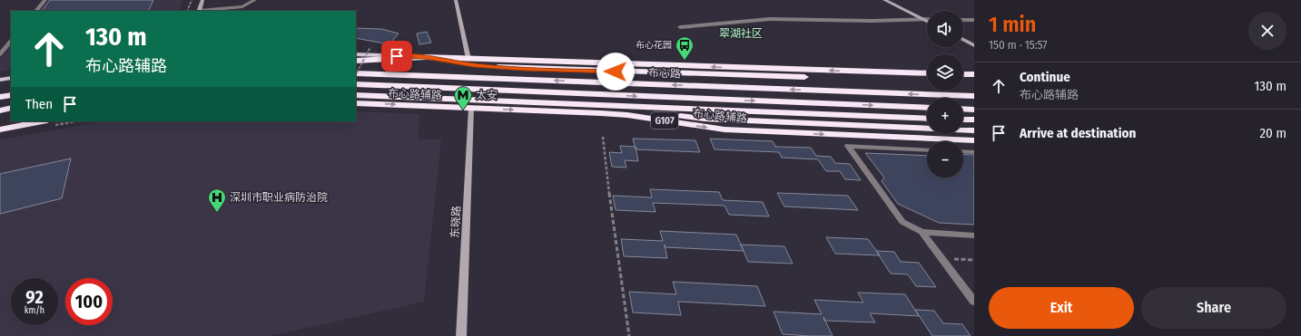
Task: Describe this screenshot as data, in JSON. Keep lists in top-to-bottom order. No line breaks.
{"streets":{"highway":["布心路","布心路辅路","G107"],"street":["东晓路"]},"crossings":[["布心路辅路","东晓路"]],"districts":["翠湖社区"],"places":{"bus stop":["布心花园"],"metro station":["太安"],"hospital":["深圳市职业病防治院"]},"page":{"heading":["1 min","150 m · 15:57"],"map_buttons":["+","−"],"turn":["130 m","布心路辅路"],"list":[{"name":"Continue","note":"布心路辅路","value":"130 m"},{"name":"Arrive at destination","value":"20 m"}],"then":"Then","speed":"92 km/h","limit":"100","buttons":["Exit","Share"]}}
